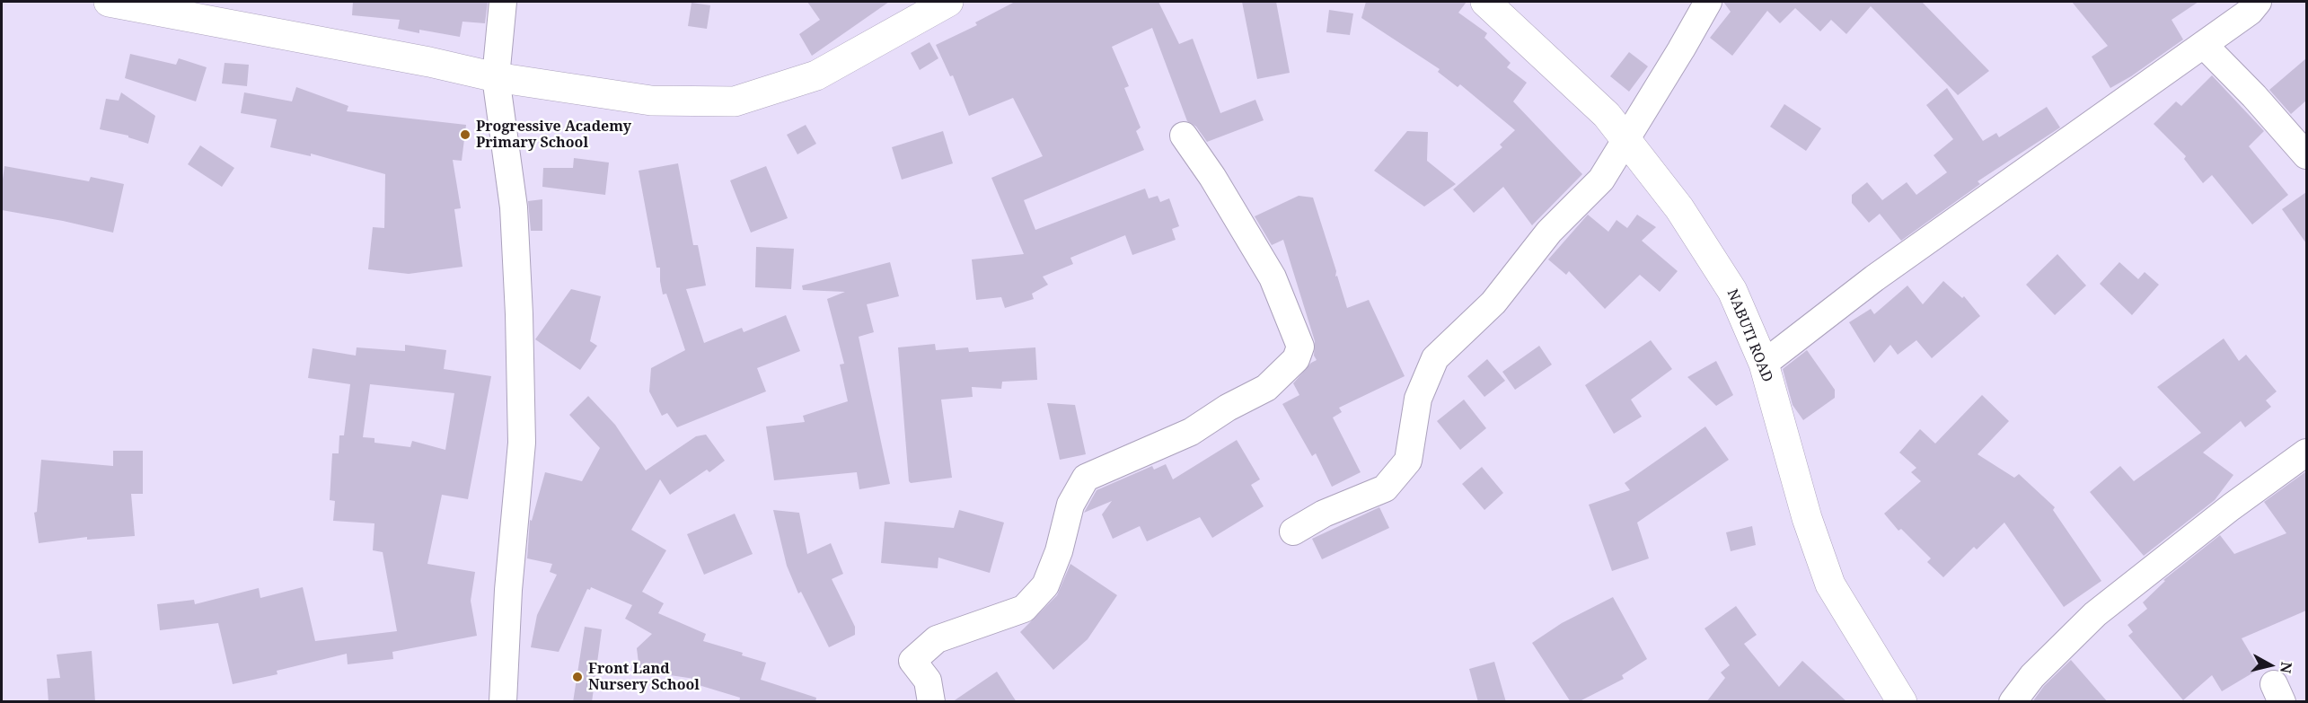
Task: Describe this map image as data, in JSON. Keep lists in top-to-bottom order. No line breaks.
{"streets":{"street":["NABUTI ROAD"]},"places":["Progressive Academy Primary School","Front Land Nursery School"],"north":"right"}
